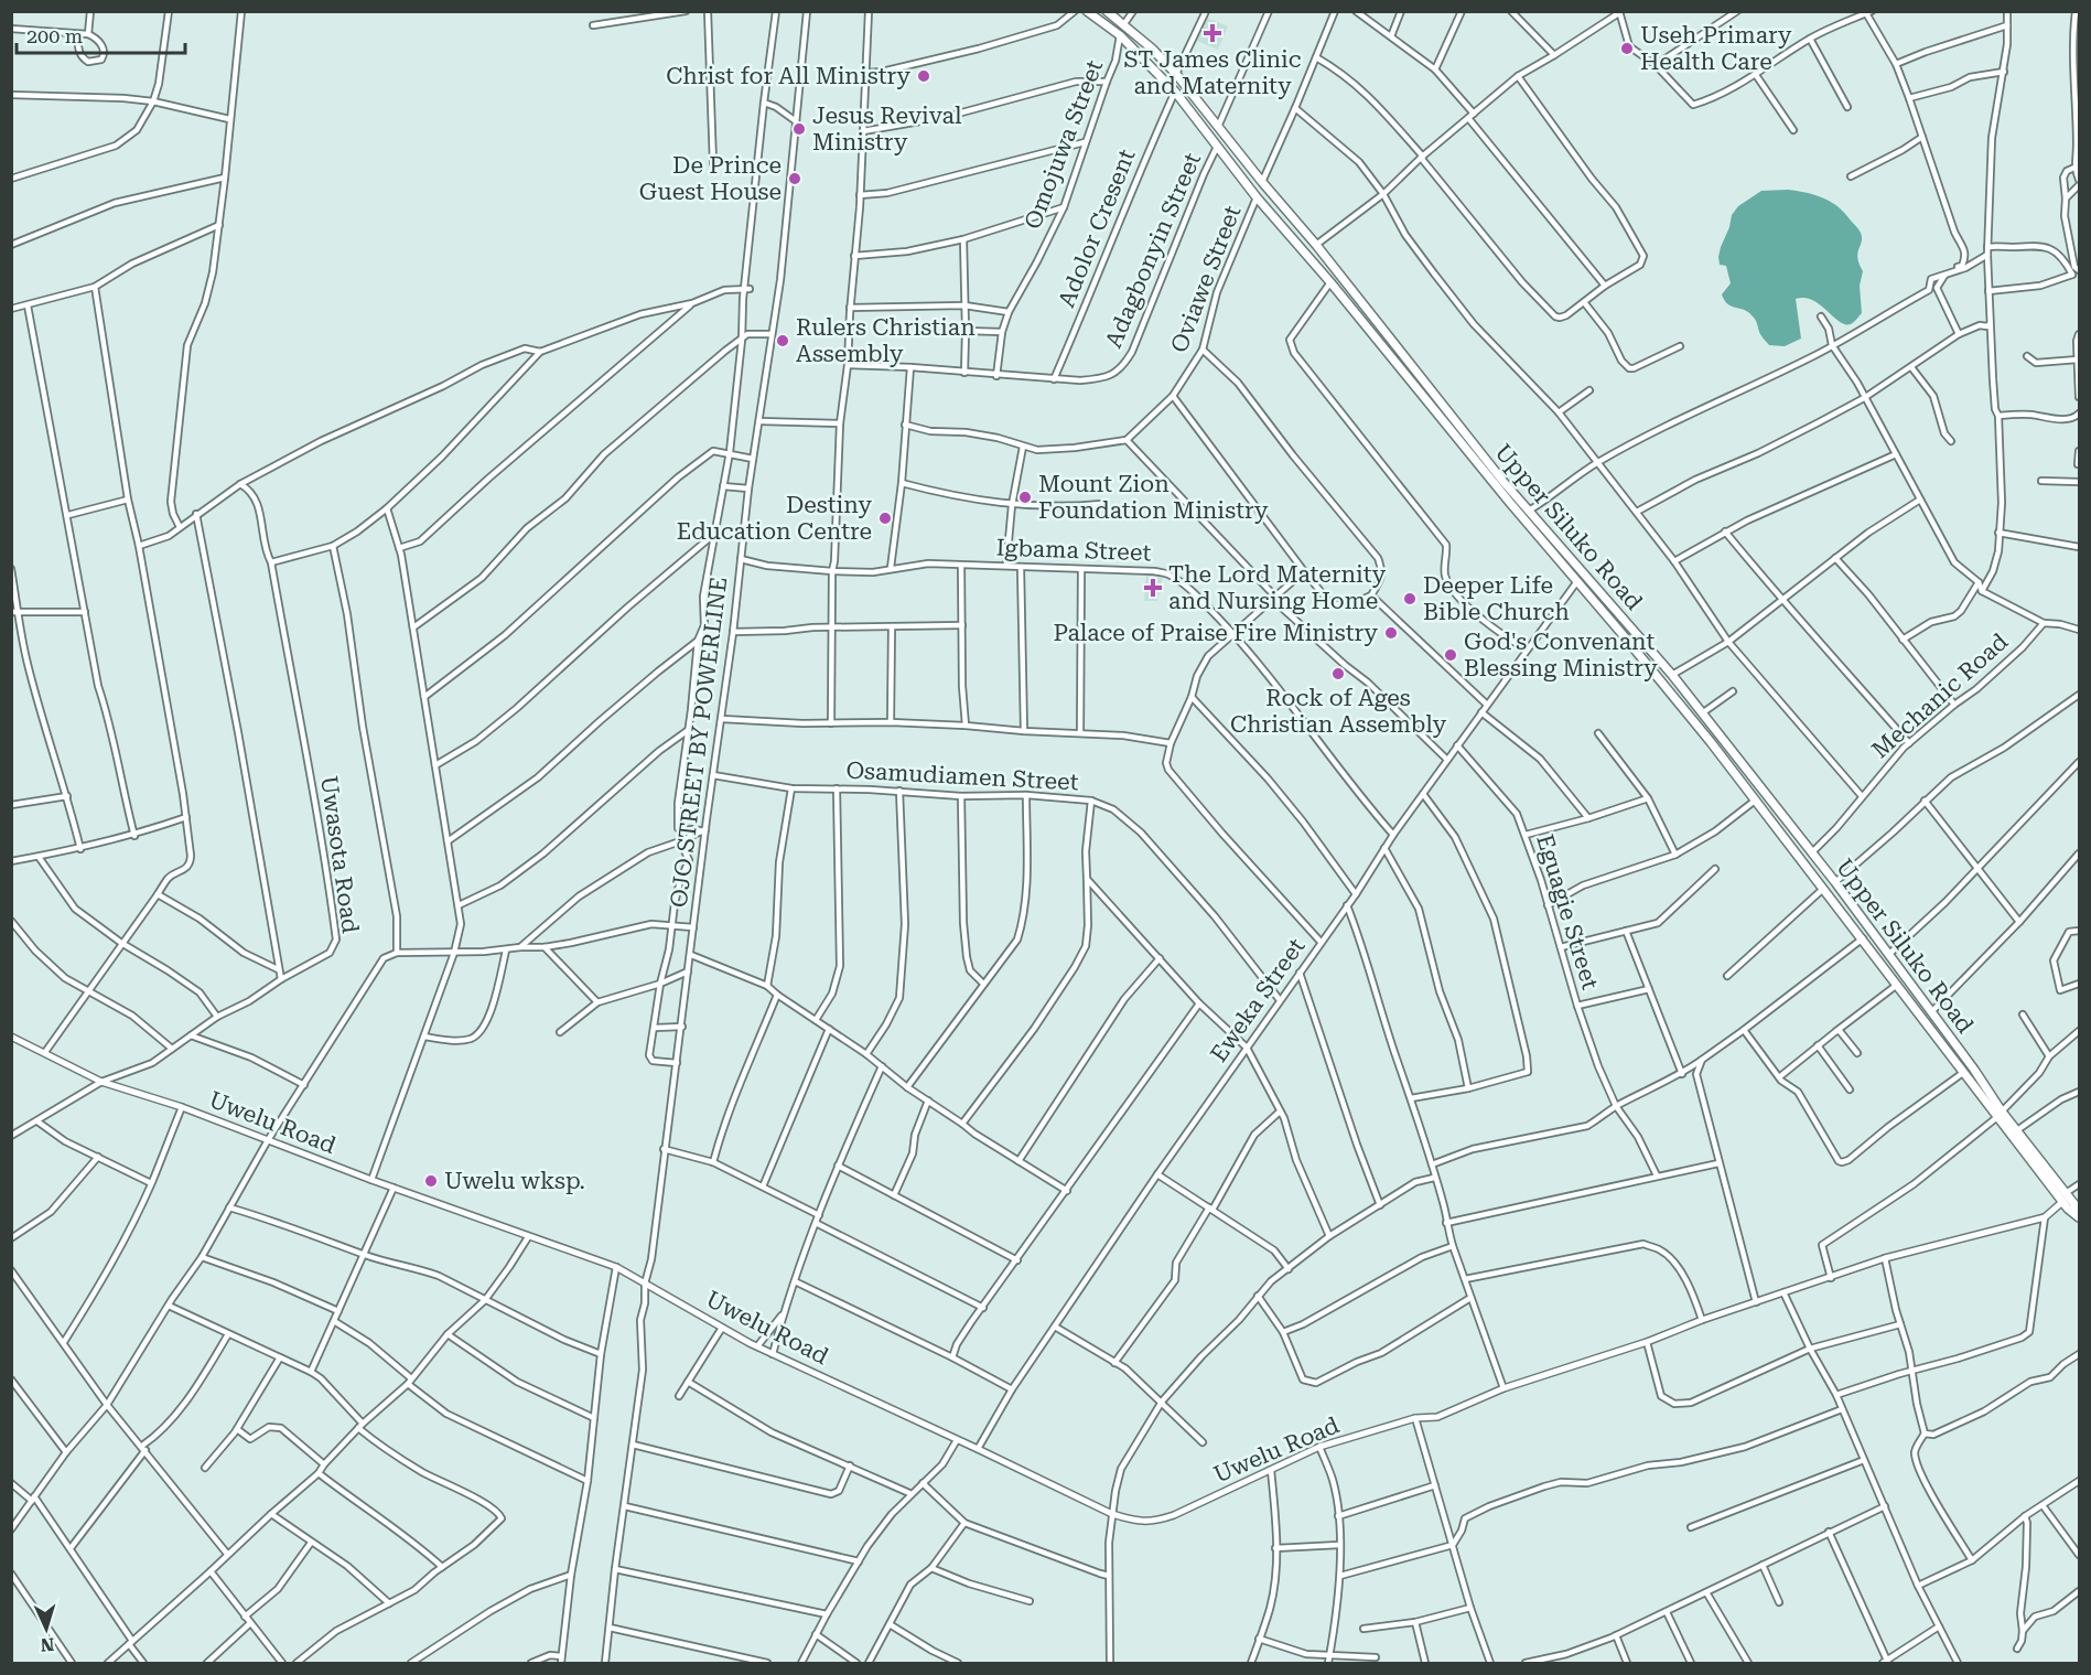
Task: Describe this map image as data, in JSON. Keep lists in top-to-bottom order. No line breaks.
{"streets":{"main road":["Upper Siluko Road"],"street":["Omojuwa Street","Adolor Cresent","Adagbonyin Street","Oviawe Street","Igbama Street","Mechanic Road","OJO STREET BY POWERLINE","Osamudiamen Street","Uwasota Road","Eguagie Street","Eweka Street","Uwelu Road"]},"crossings":[["Omojuwa Street","Adagbonyin Street"],["Omojuwa Street","Upper Siluko Road"],["Adolor Cresent","Adagbonyin Street"],["Adolor Cresent","Upper Siluko Road"],["Adagbonyin Street","Upper Siluko Road"],["Oviawe Street","Upper Siluko Road"],["Upper Siluko Road","Mechanic Road"],["Upper Siluko Road","Eweka Street"],["Igbama Street","OJO STREET BY POWERLINE"],["Igbama Street","Eweka Street"],["OJO STREET BY POWERLINE","Osamudiamen Street"],["OJO STREET BY POWERLINE","Uwelu Road"],["Osamudiamen Street","Eweka Street"],["Uwasota Road","Uwelu Road"],["Eguagie Street","Eweka Street"],["Eweka Street","Uwelu Road"]],"places":{"health":["ST James Clinic and Maternity","The Lord Maternity and Nursing Home"],"other":["Useh Primary Health Care","Christ for All Ministry","Jesus Revival Ministry","De Prince Guest House","Rulers Christian Assembly","Mount Zion Foundation Ministry","Destiny Education Centre","Deeper Life Bible Church","Palace of Praise Fire Ministry","God's Convenant Blessing Ministry","Rock of Ages Christian Assembly","Uwelu wksp."]},"scale_bar":"200 m","north":"bottom"}
